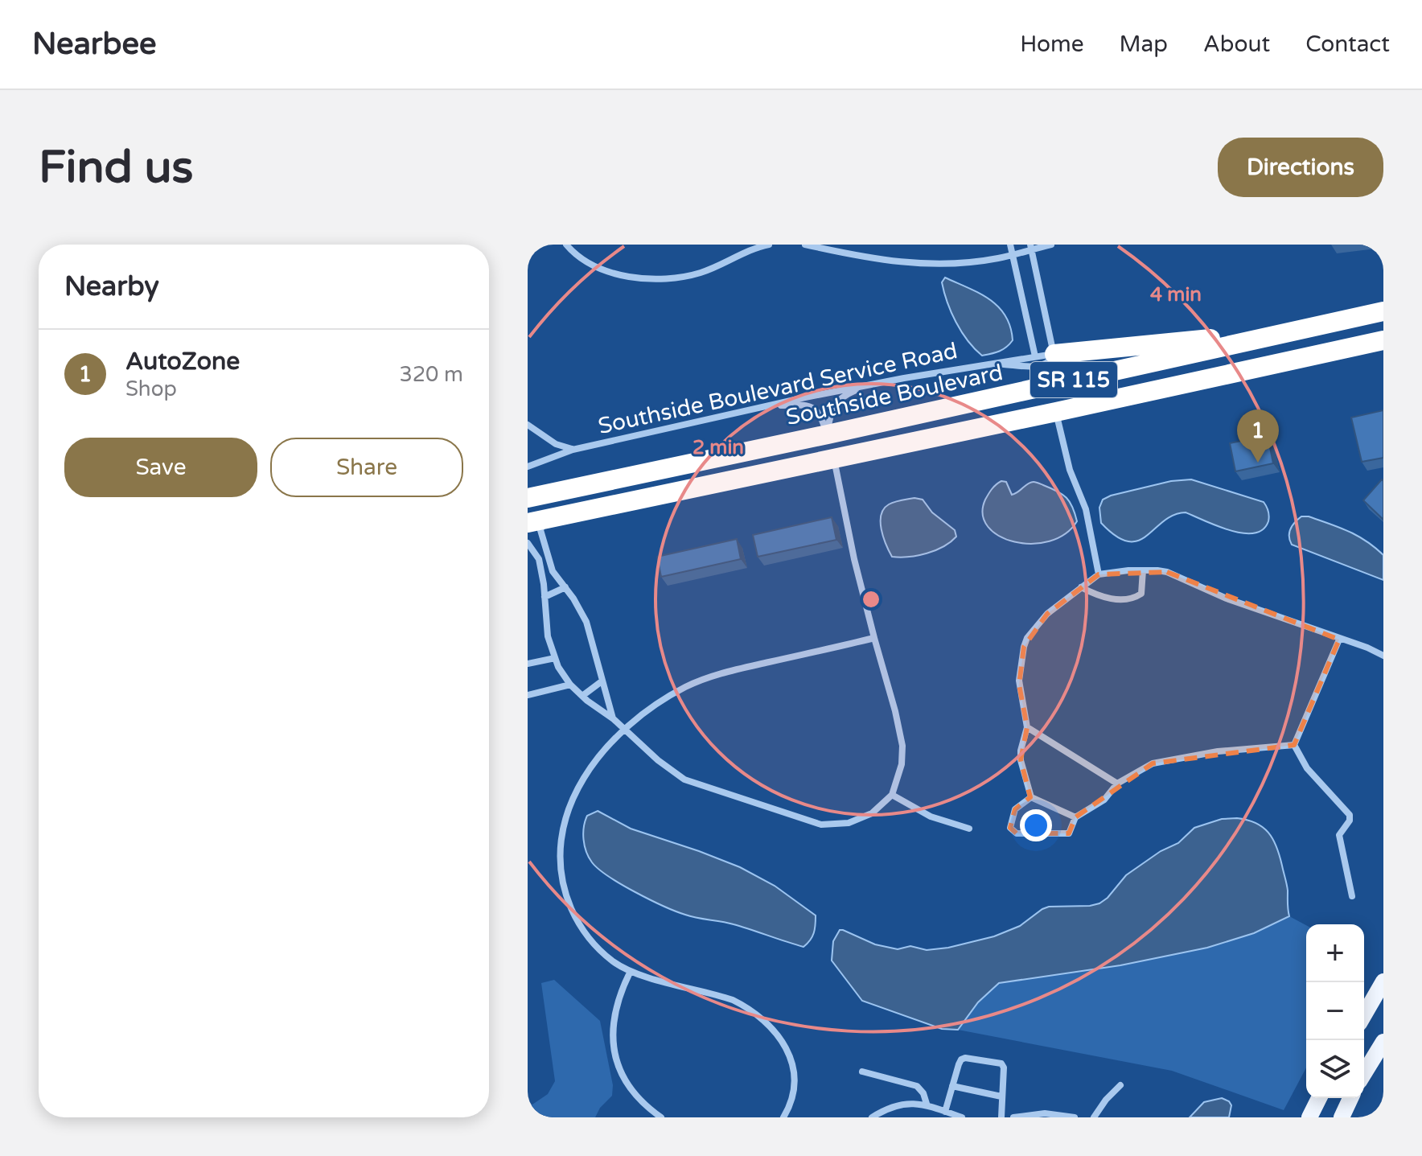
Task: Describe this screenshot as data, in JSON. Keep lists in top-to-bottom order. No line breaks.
{"streets":{"highway":["SR 115","Southside Boulevard"],"street":["Southside Boulevard Service Road"]},"page":{"header":"Nearbee","nav":["Home","Map","About","Contact"],"buttons":["Directions",["Save","Share"]],"title":"Find us","heading":"Nearby","list":[{"mark":"1","name":"AutoZone","note":"Shop","value":"320 m"}],"pins":"1","map_buttons":["+","−"]},"rings":["4 min","2 min"]}
